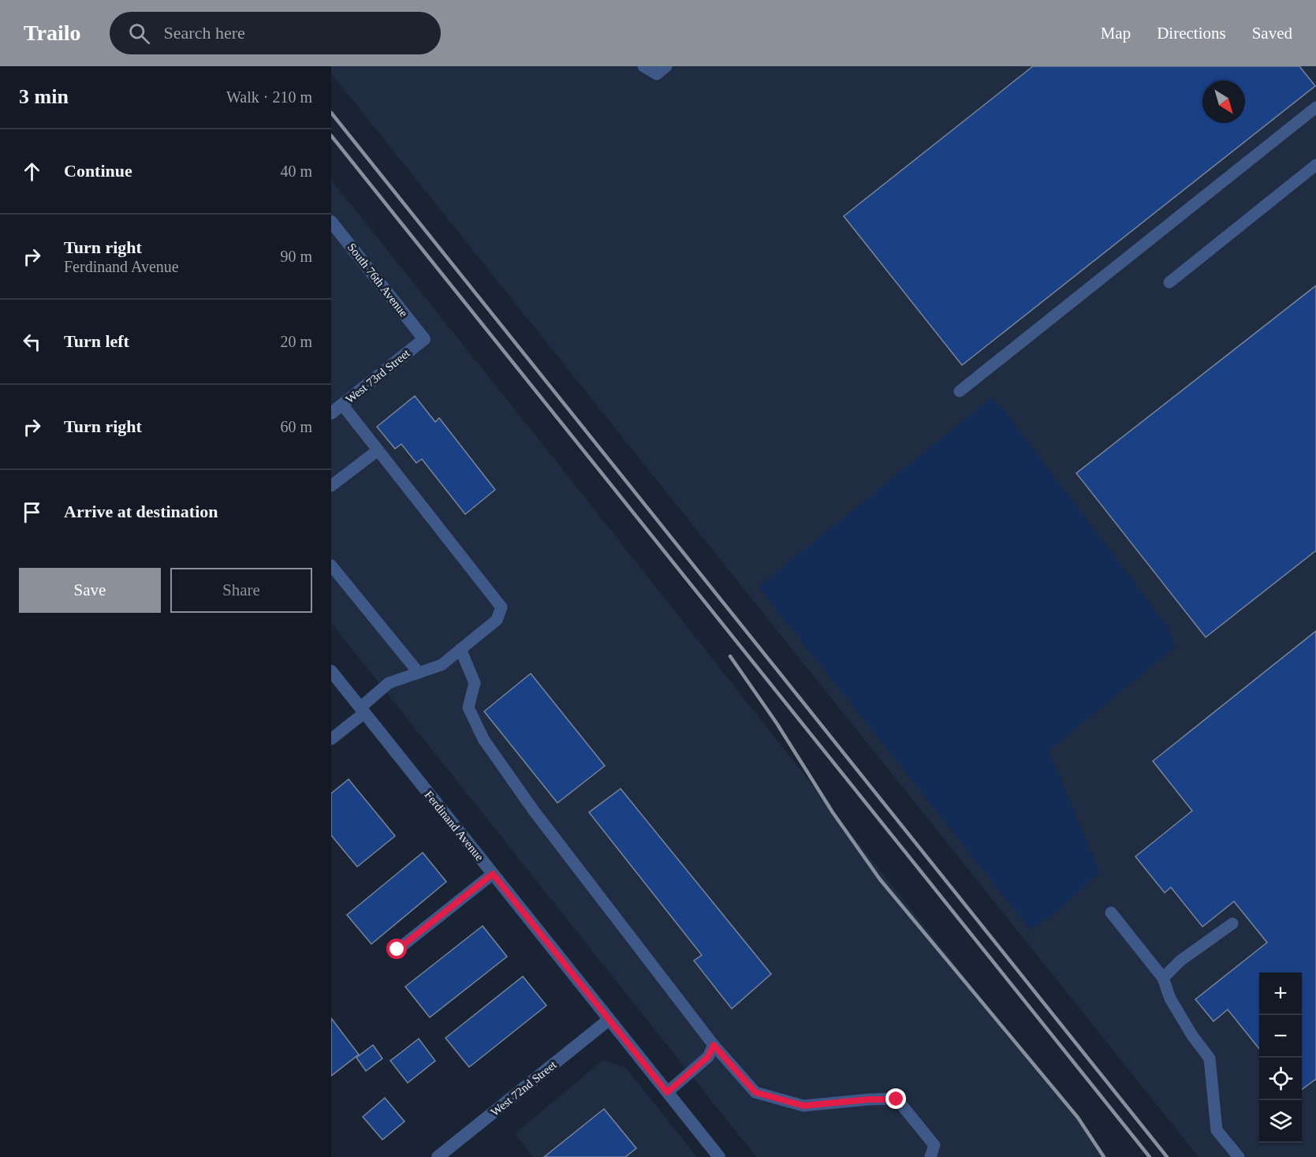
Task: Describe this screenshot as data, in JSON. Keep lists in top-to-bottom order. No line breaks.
{"streets":{"street":["South 76th Avenue","West 73rd Street","Ferdinand Avenue","West 72nd Street"]},"crossings":[["South 76th Avenue","West 73rd Street"],["Ferdinand Avenue","West 72nd Street"]],"north":"bottom right","page":{"header":"Trailo","search":"Search here","nav":["Map","Directions","Saved"],"heading":["3 min","Walk · 210 m"],"list":[["Continue","40 m"],["Turn right","Ferdinand Avenue","90 m"],["Turn left","20 m"],["Turn right","60 m"],"Arrive at destination"],"buttons":["Save","Share"],"map_buttons":["+","−"]}}
